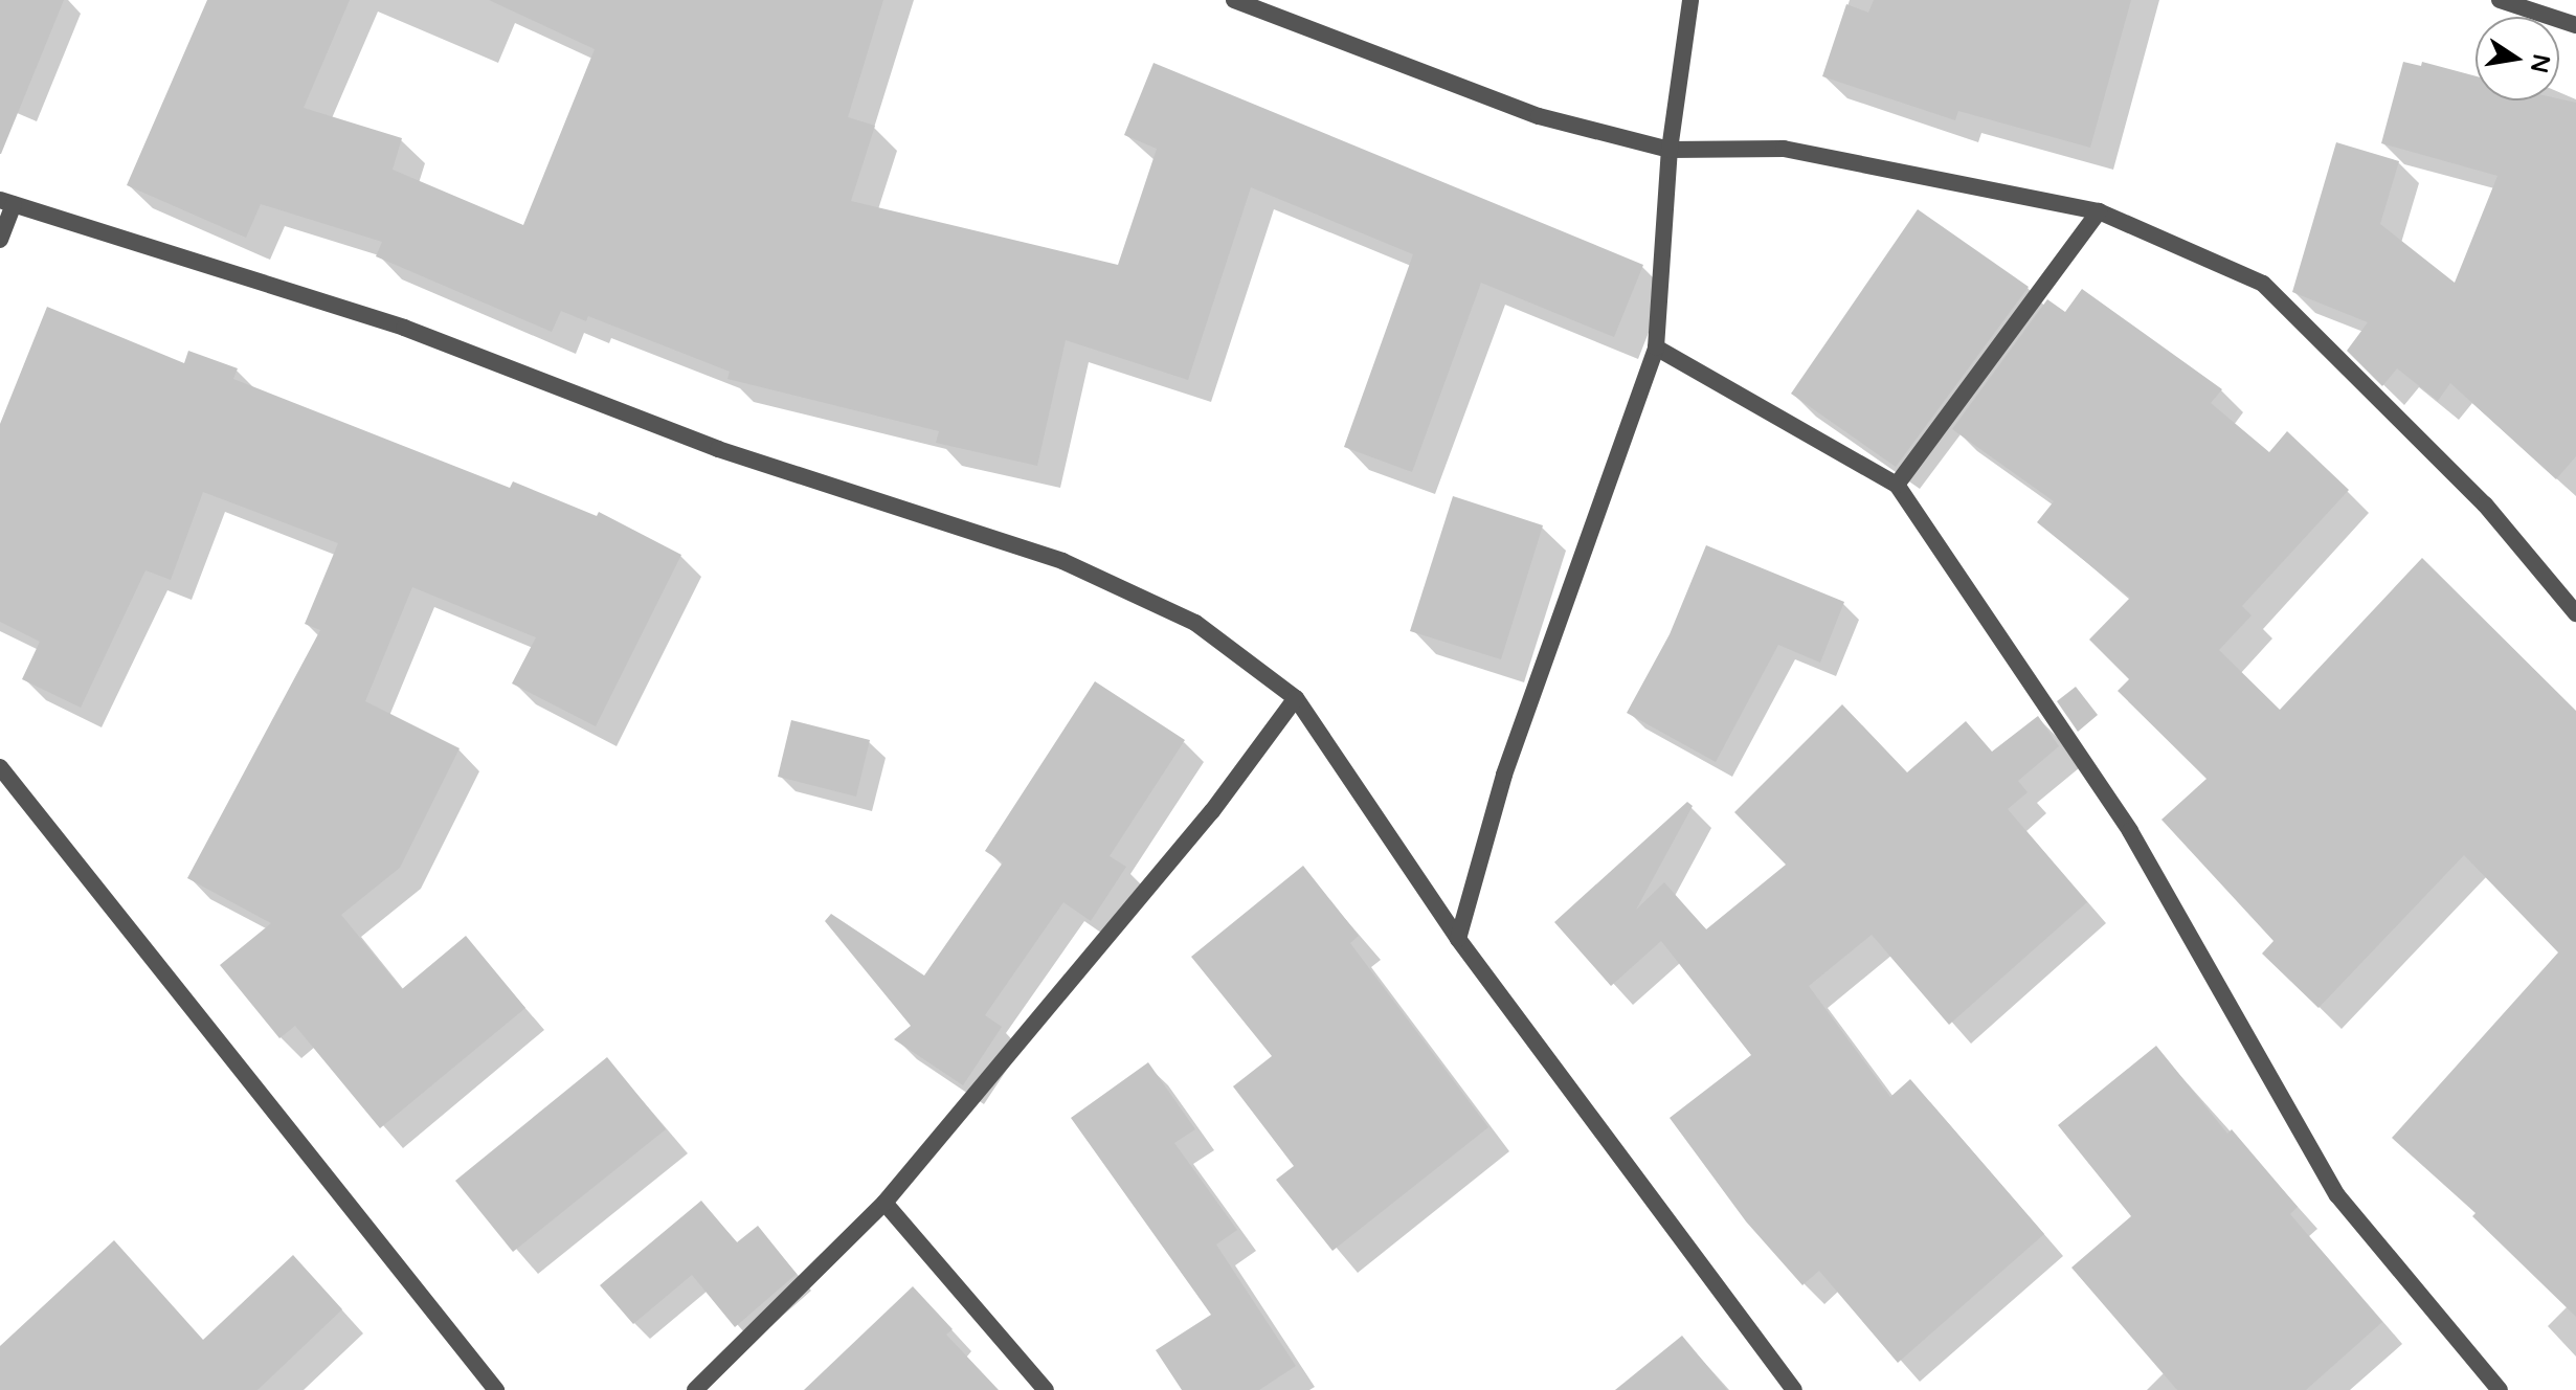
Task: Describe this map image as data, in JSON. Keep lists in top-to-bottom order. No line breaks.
{"north":"right"}
